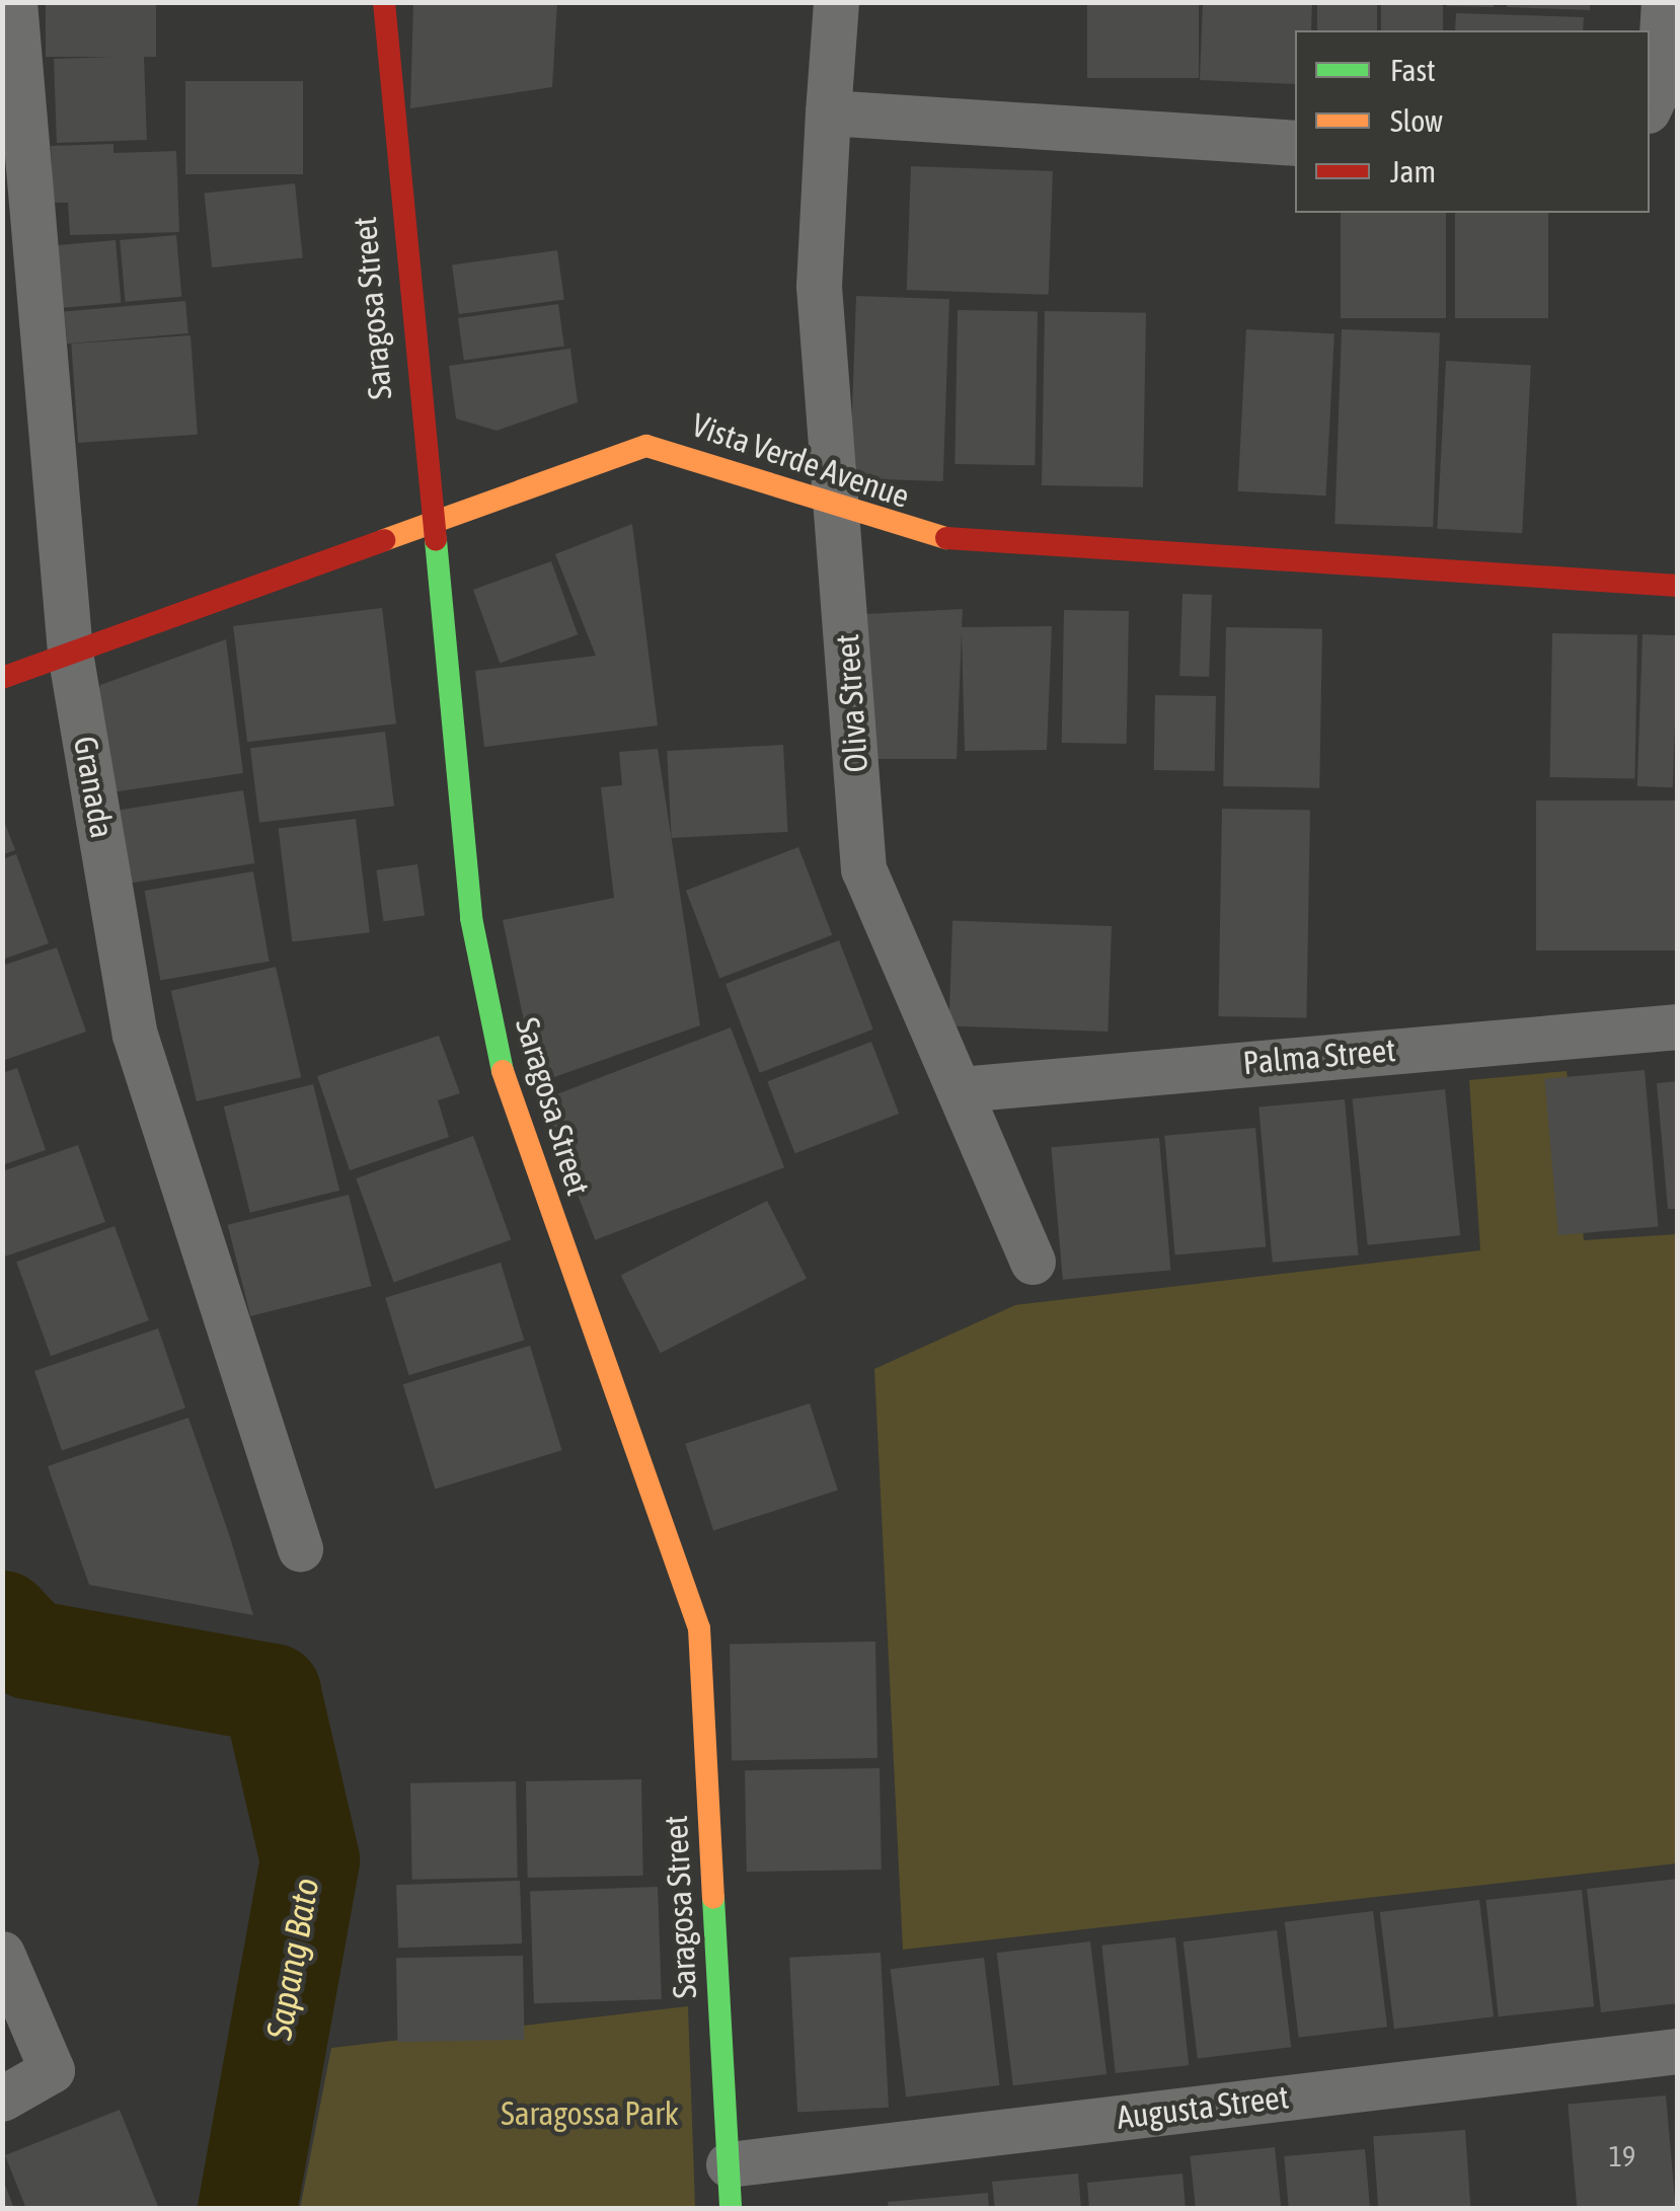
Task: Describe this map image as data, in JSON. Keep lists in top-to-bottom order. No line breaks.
{"streets":{"street":["Saragosa Street","Vista Verde Avenue","Oliva Street","Granada","Palma Street","Augusta Street"]},"crossings":[["Saragosa Street","Vista Verde Avenue"],["Saragosa Street","Augusta Street"],["Vista Verde Avenue","Oliva Street"],["Vista Verde Avenue","Granada"],["Oliva Street","Palma Street"]],"water":["Sapang Bato"],"parks":["Saragossa Park"],"house_numbers":["19"],"legend":["Fast","Slow","Jam"]}
